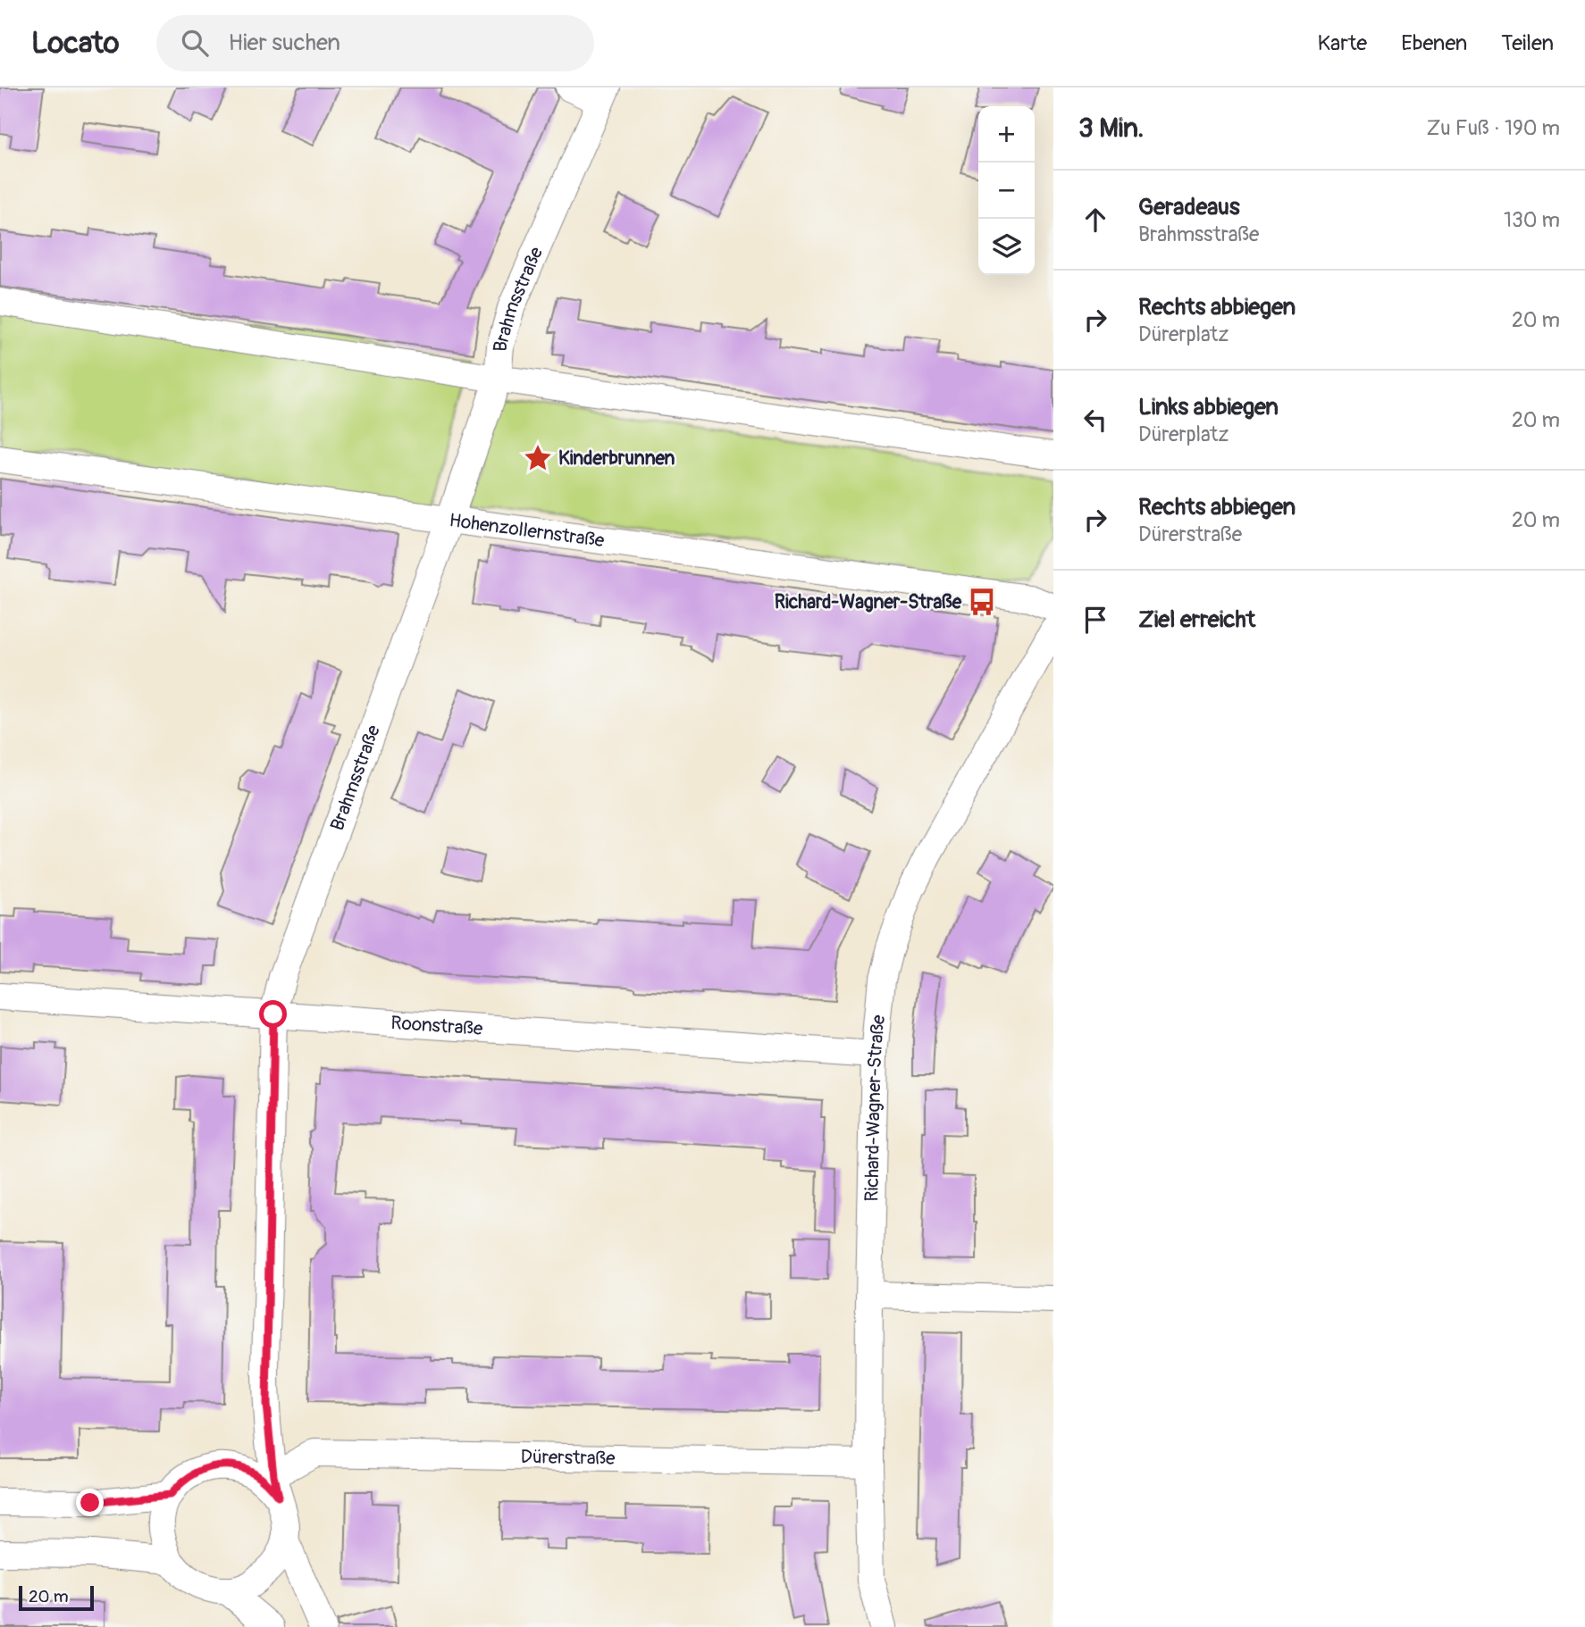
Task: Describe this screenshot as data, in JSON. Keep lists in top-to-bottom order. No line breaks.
{"streets":{"street":["Brahmsstraße","Hohenzollernstraße","Roonstraße","Richard-Wagner-Straße","Dürerstraße"]},"crossings":[["Brahmsstraße","Hohenzollernstraße"],["Brahmsstraße","Roonstraße"],["Brahmsstraße","Dürerstraße"],["Roonstraße","Richard-Wagner-Straße"],["Richard-Wagner-Straße","Dürerstraße"]],"places":{"place":["Kinderbrunnen"],"bus stop":["Richard-Wagner-Straße"]},"scale_bar":"20 m","page":{"header":"Locato","search":"Hier suchen","nav":["Karte","Ebenen","Teilen"],"heading":["3 Min.","Zu Fuß · 190 m"],"map_buttons":["+","−"],"list":[["Geradeaus","Brahmsstraße","130 m"],["Rechts abbiegen","Dürerplatz","20 m"],["Links abbiegen","Dürerplatz","20 m"],["Rechts abbiegen","Dürerstraße","20 m"],"Ziel erreicht"],"scale":"20 m"}}
